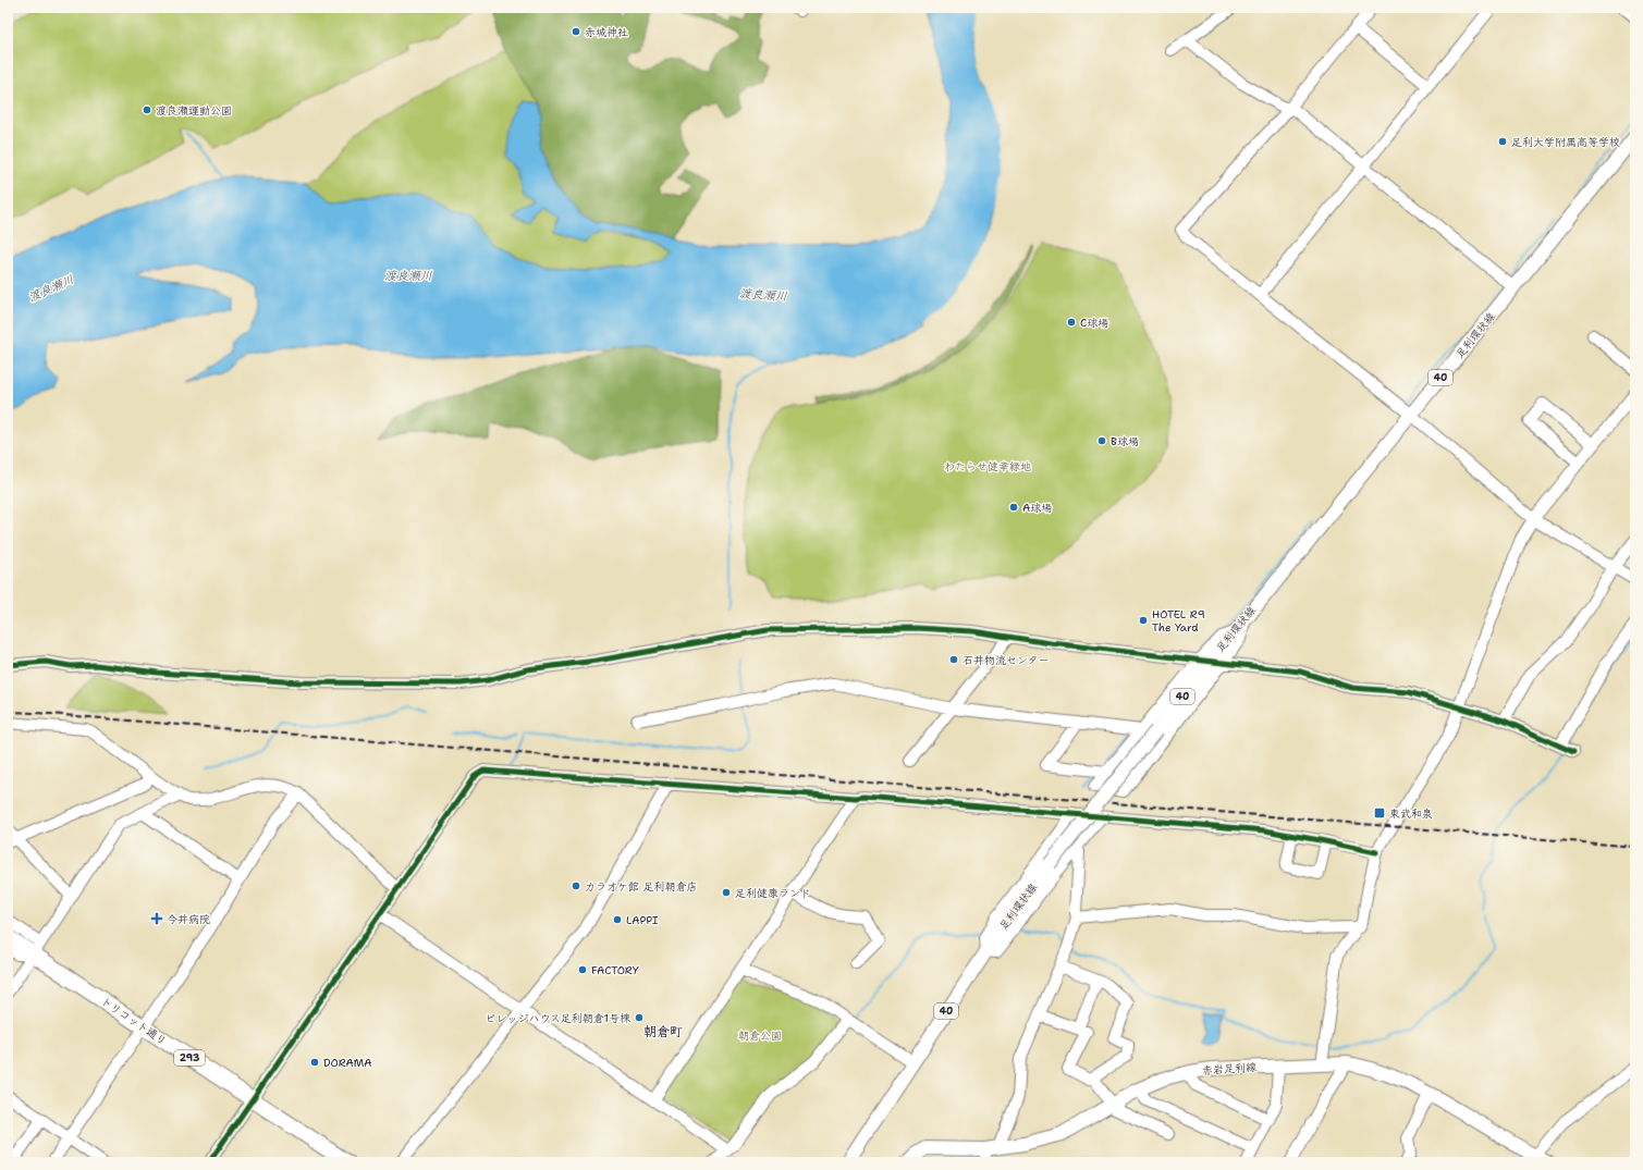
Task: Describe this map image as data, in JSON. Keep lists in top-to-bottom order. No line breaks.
{"streets":{"highway":["トリコット通り","293"],"main road":["足利環状線","40","赤岩足利線"]},"districts":["朝倉町"],"water":["渡良瀬川"],"parks":["わたらせ健幸緑地","朝倉公園"],"places":{"other":["赤城神社","渡良瀬運動公園","足利大学附属高等学校","C球場","B球場","A球場","HOTEL R9 The Yard","石井物流センター","カラオケ館 足利朝倉店","足利健康ランド","LAPPI","FACTORY","ビレッジハウス足利朝倉1号棟","DORAMA"],"transit":["東武和泉"],"health":["今井病院"]}}
